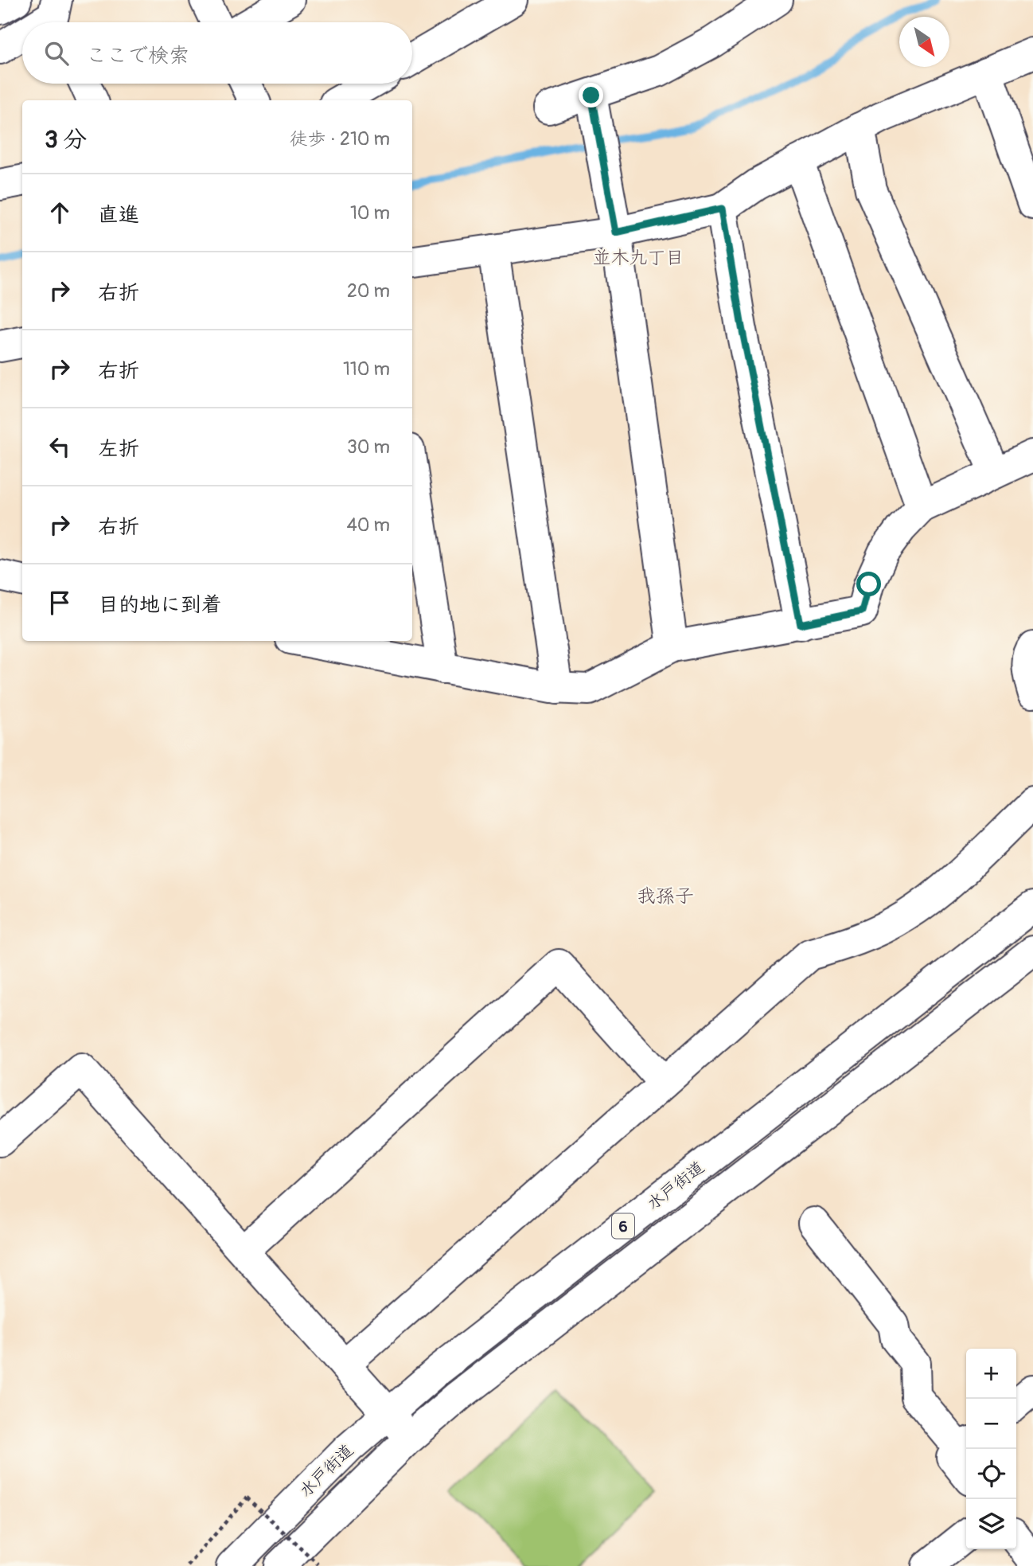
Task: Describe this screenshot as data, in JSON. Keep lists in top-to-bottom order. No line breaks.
{"streets":{"main road":["水戸街道","6"]},"districts":["並木九丁目","我孫子"],"north":"bottom right","page":{"search":"ここで検索","heading":["3 分","徒歩 · 210 m"],"list":[["直進","10 m"],["右折","20 m"],["右折","110 m"],["左折","30 m"],["右折","40 m"],"目的地に到着"],"map_buttons":["+","−"]}}
